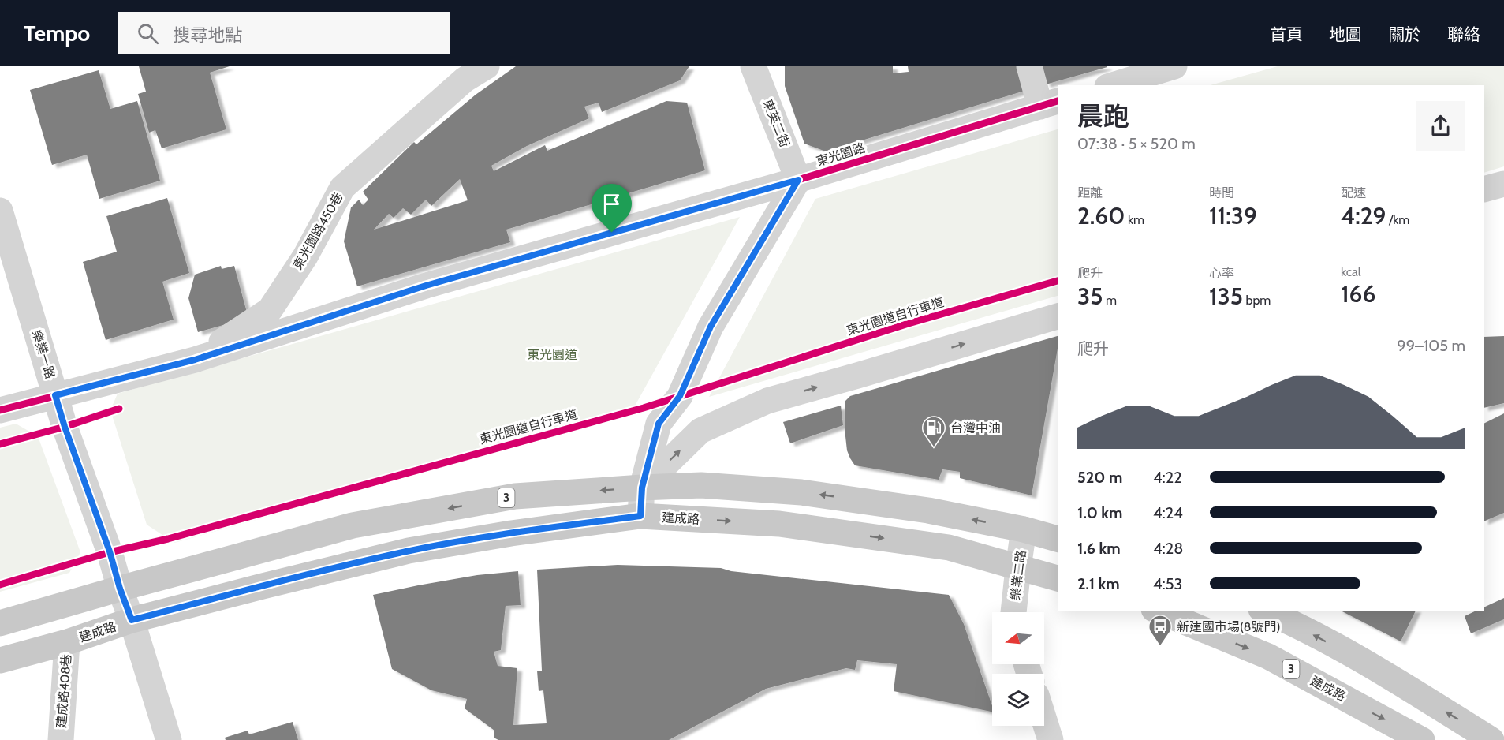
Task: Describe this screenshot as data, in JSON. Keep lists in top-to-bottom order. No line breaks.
{"streets":{"main road":["3","建成路"],"street":["東英二街","東光園路","東光園路450巷","樂業一路","樂業二路","建成路408巷"],"cycle path":["東光園道自行車道"]},"crossings":[["東英二街","東光園路"],["東光園路","東光園路450巷"],["東光園路","樂業一路"],["樂業一路","3"],["樂業一路","建成路"],["3","樂業二路"],["建成路","樂業二路"],["建成路","建成路408巷"]],"parks":["東光園道"],"places":{"fuel station":["台灣中油"],"bus stop":["新建國市場(8號門)"]},"north":"left","page":{"header":"Tempo","search":"搜尋地點","nav":["首頁","地圖","關於","聯絡"],"heading":["晨跑","07:38 · 5 × 520 m"],"stats":[["距離","2.60 km"],["時間","11:39"],["配速","4:29 /km"],["爬升","35 m"],["心率","135 bpm"],["kcal","166"]],"chart":["爬升","99–105 m"],"list":[{"name":"520 m","note":"4:22"},{"name":"1.0 km","note":"4:24"},{"name":"1.6 km","note":"4:28"},{"name":"2.1 km","note":"4:53"}]}}
